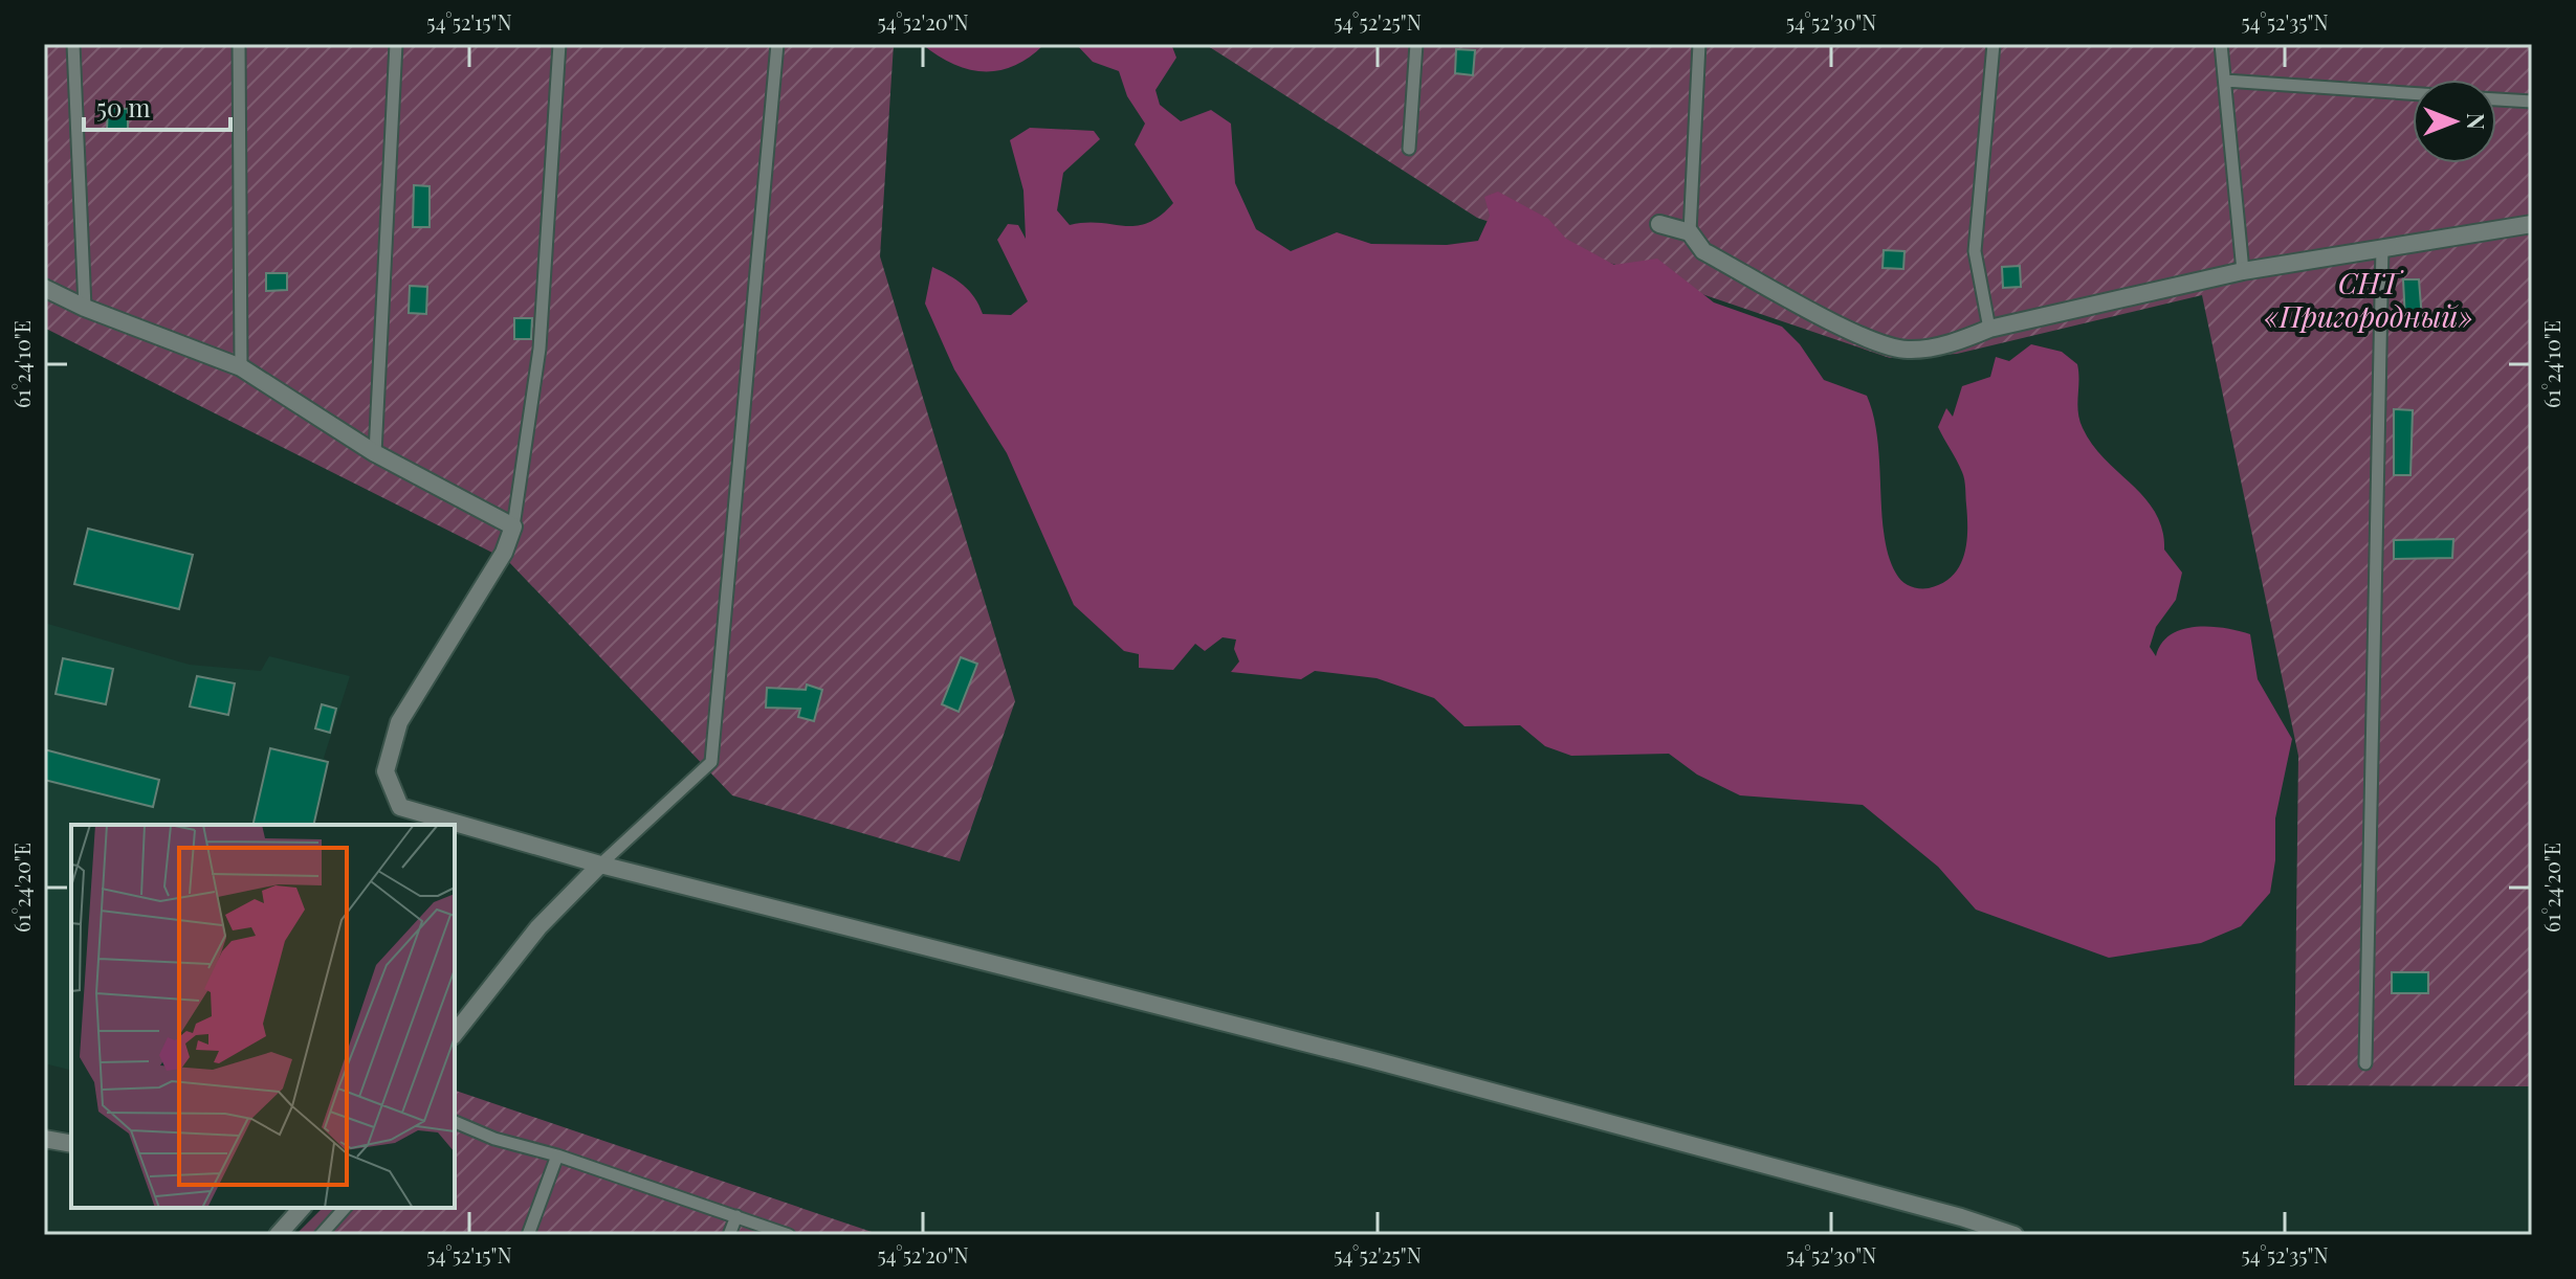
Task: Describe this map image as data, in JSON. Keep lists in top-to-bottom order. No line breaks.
{"parks":["СНТ «Пригородный»"],"scale_bar":"50 m","north":"right","coordinates":["54°52'15\"N","54°52'20\"N","54°52'25\"N","54°52'30\"N","54°52'35\"N","61°24'10\"E","61°24'20\"E"]}
